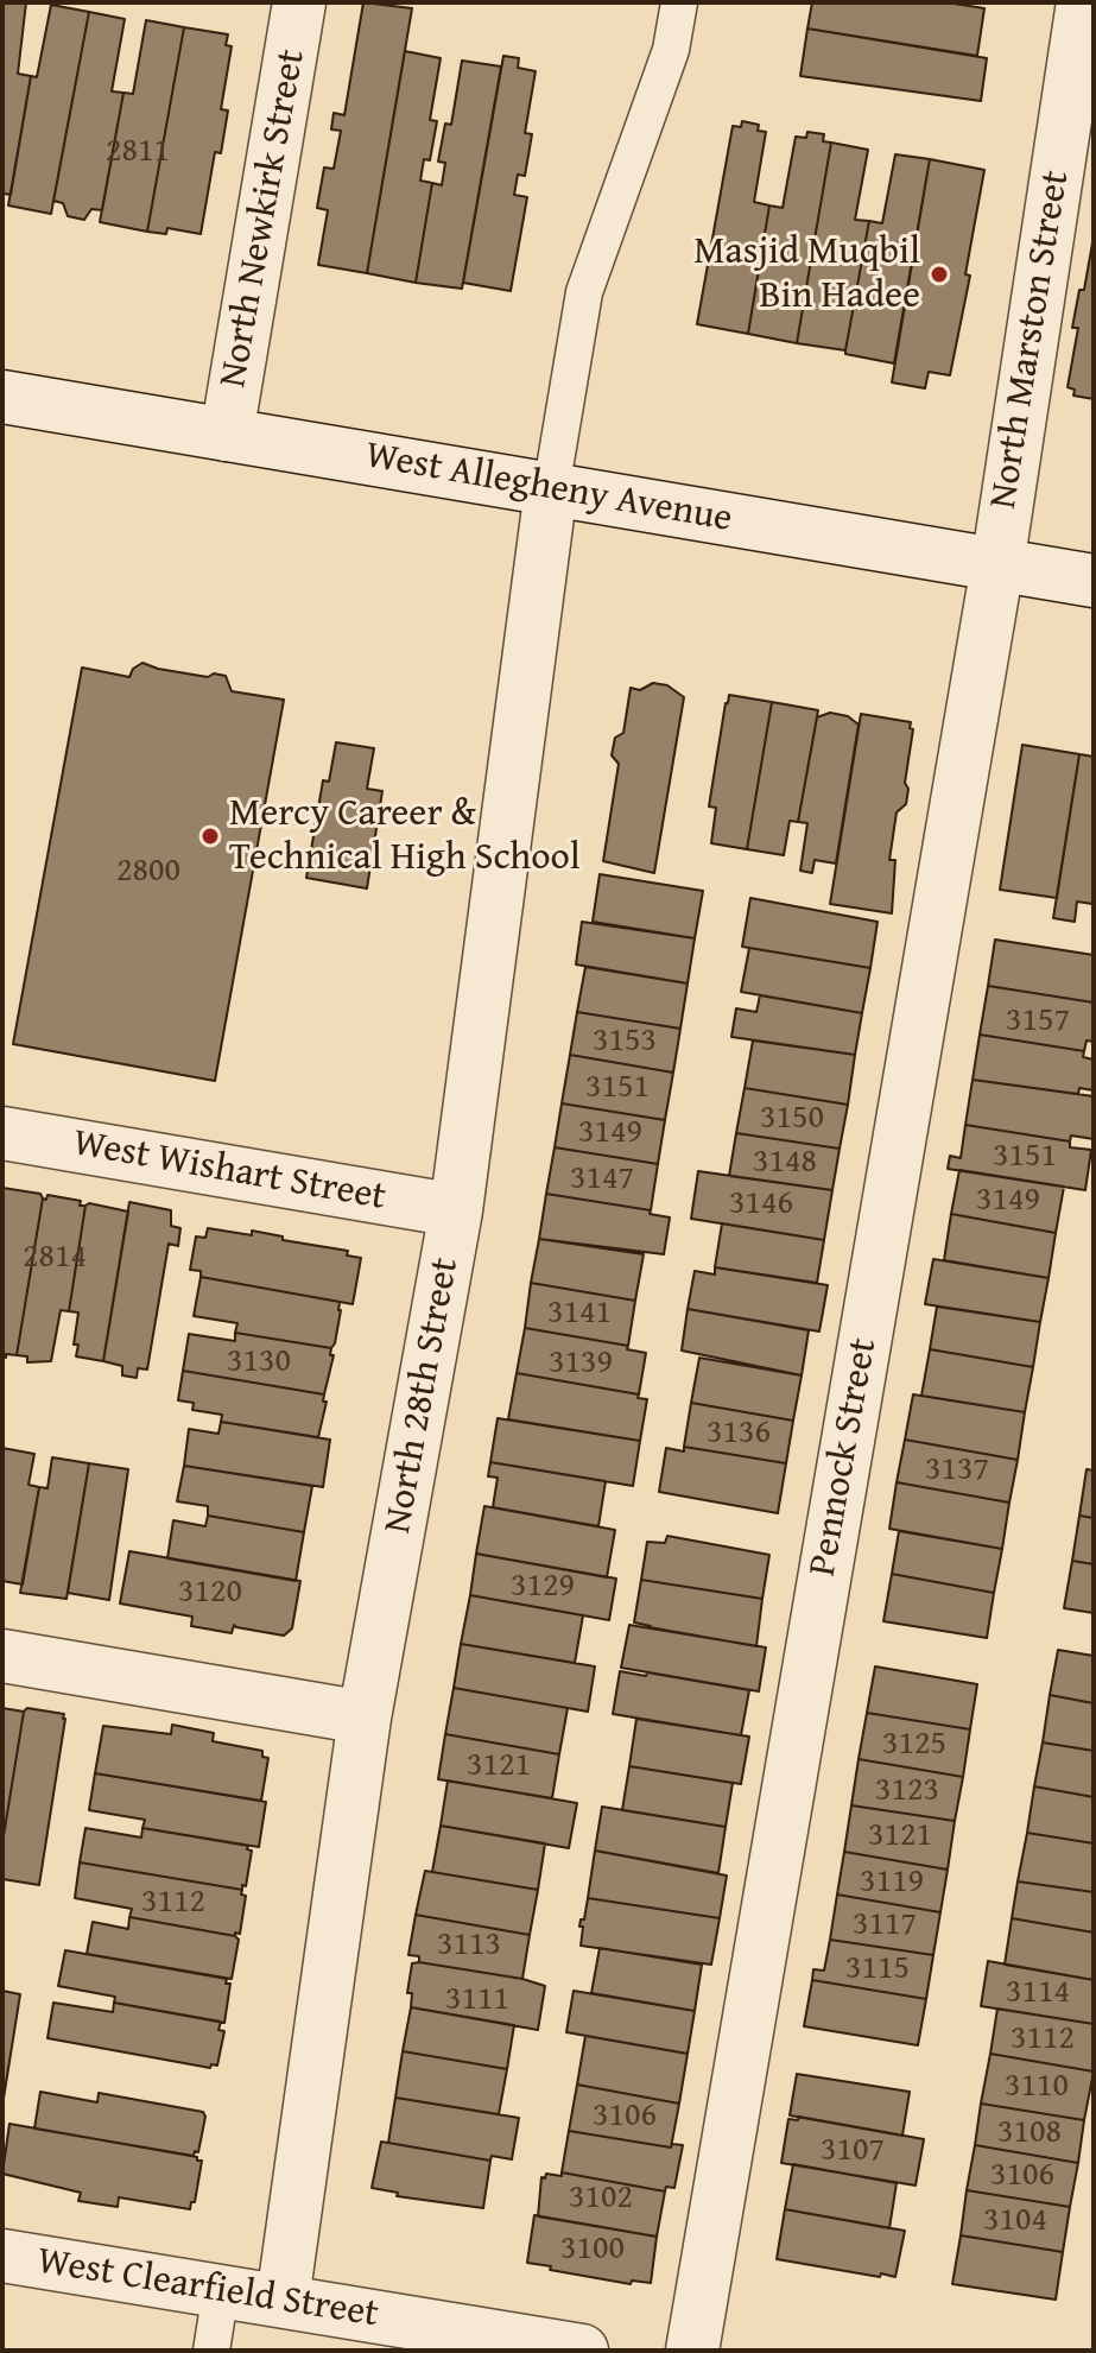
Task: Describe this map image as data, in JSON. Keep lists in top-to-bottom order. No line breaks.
{"streets":{"street":["North Newkirk Street","North Marston Street","West Allegheny Avenue","West Wishart Street","North 28th Street","Pennock Street","West Clearfield Street"]},"crossings":[["North Newkirk Street","West Allegheny Avenue"],["North Marston Street","West Allegheny Avenue"],["North Marston Street","Pennock Street"],["West Allegheny Avenue","North 28th Street"],["West Allegheny Avenue","Pennock Street"],["West Wishart Street","North 28th Street"],["North 28th Street","West Clearfield Street"]],"places":["Masjid Muqbil Bin Hadee","Mercy Career & Technical High School"],"house_numbers":["2811","2800","3157","3153","3151","3150","3149","3151","3148","3147","3149","3146","2814","3141","3130","3139","3136","3137","3129","3120","3125","3121","3123","3121","3119","3112","3117","3113","3115","3114","3111","3112","3110","3106","3108","3107","3106","3102","3104","3100"]}
